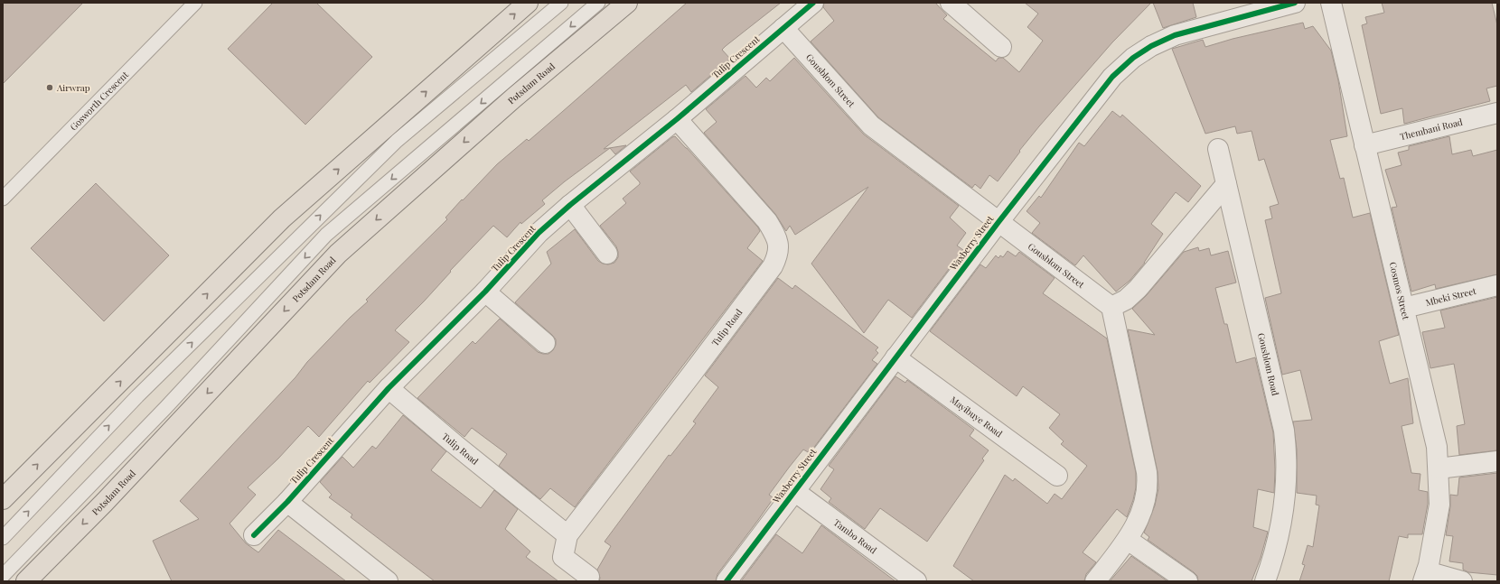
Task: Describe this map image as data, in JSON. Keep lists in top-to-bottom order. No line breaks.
{"streets":{"main road":["Potsdam Road"],"street":["Tulip Crescent","Gousblom Street","Thembani Road","Waxberry Street","Cosmos Street","Mbeki Street","Tulip Road","Gousblom Road","Mayibuye Road","Tambo Road"],"lane":["Gosworth Crescent"]},"crossings":[["Tulip Crescent","Gousblom Street"],["Tulip Crescent","Tulip Road"],["Gousblom Street","Waxberry Street"],["Thembani Road","Cosmos Street"],["Waxberry Street","Mayibuye Road"],["Waxberry Street","Tambo Road"],["Cosmos Street","Mbeki Street"]],"places":["Airwrap"]}
